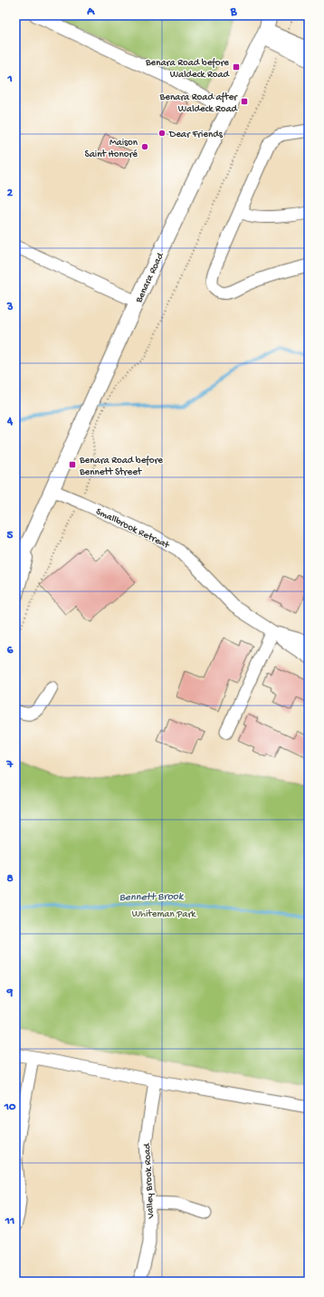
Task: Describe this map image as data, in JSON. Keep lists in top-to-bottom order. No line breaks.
{"streets":{"main road":["Benara Road"],"street":["Smallbrook Retreat","Valley Brook Road"]},"crossings":[["Benara Road","Smallbrook Retreat"]],"water":["Bennett Brook"],"parks":["Whiteman Park"],"places":{"transit":["Benara Road before Waldeck Road","Benara Road after Waldeck Road","Benara Road before Bennett Street"],"other":["Dear Friends","Maison Saint Honoré"]},"grid":{"columns":["A","B"],"rows":["1","2","3","4","5","6","7","8","9","10","11"]}}
